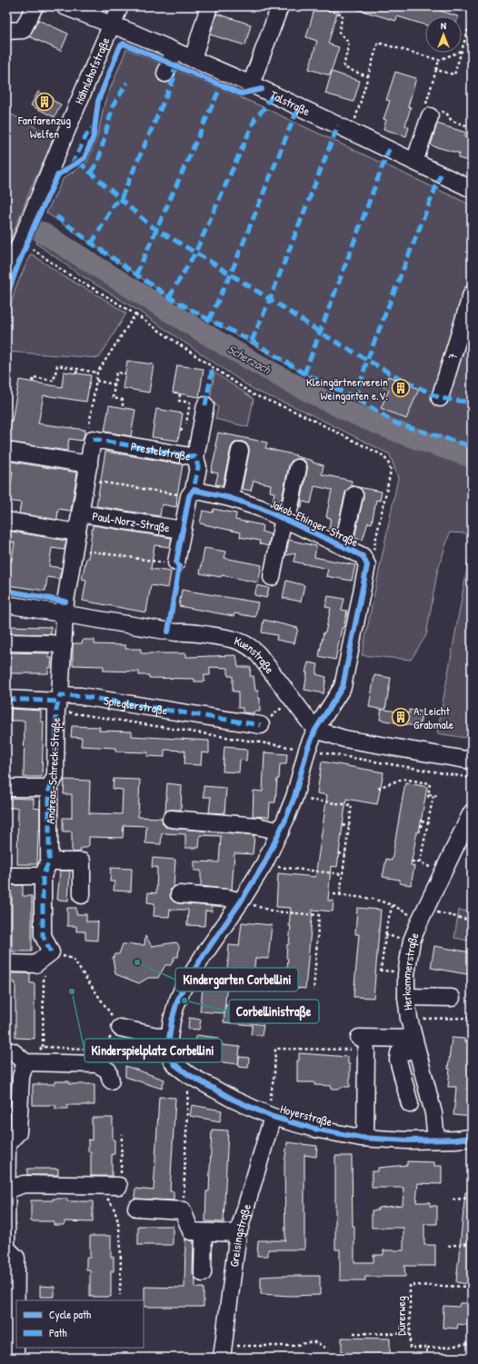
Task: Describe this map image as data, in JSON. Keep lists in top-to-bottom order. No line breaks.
{"streets":{"street":["Hähnlehofstraße","Talstraße","7","Prestelstraße","Paul-Norz-Straße","Jakob-Ehinger-Straße","Kuenstraße","Spieglerstraße","Andreas-Schreck-Straße","Herkommerstraße","Hoyerstraße","Greisingstraße"],"path":["Dürerweg"]},"crossings":[["Hähnlehofstraße","Talstraße"],["Prestelstraße","Paul-Norz-Straße"],["Prestelstraße","Jakob-Ehinger-Straße"],["Paul-Norz-Straße","Kuenstraße"],["Kuenstraße","Hoyerstraße"],["Spieglerstraße","Andreas-Schreck-Straße"],["Herkommerstraße","Hoyerstraße"],["Hoyerstraße","Greisingstraße"]],"water":["Scherzach"],"places":{"building":["Fanfarenzug Welfen","Kleingärtnerverein Weingarten e.V.","A. Leicht Grabmale"],"other":["Kindergarten Corbellini","Kinderspielplatz Corbellini","Corbellinistraße"]},"legend":["Cycle path","Path"],"north":"top"}
